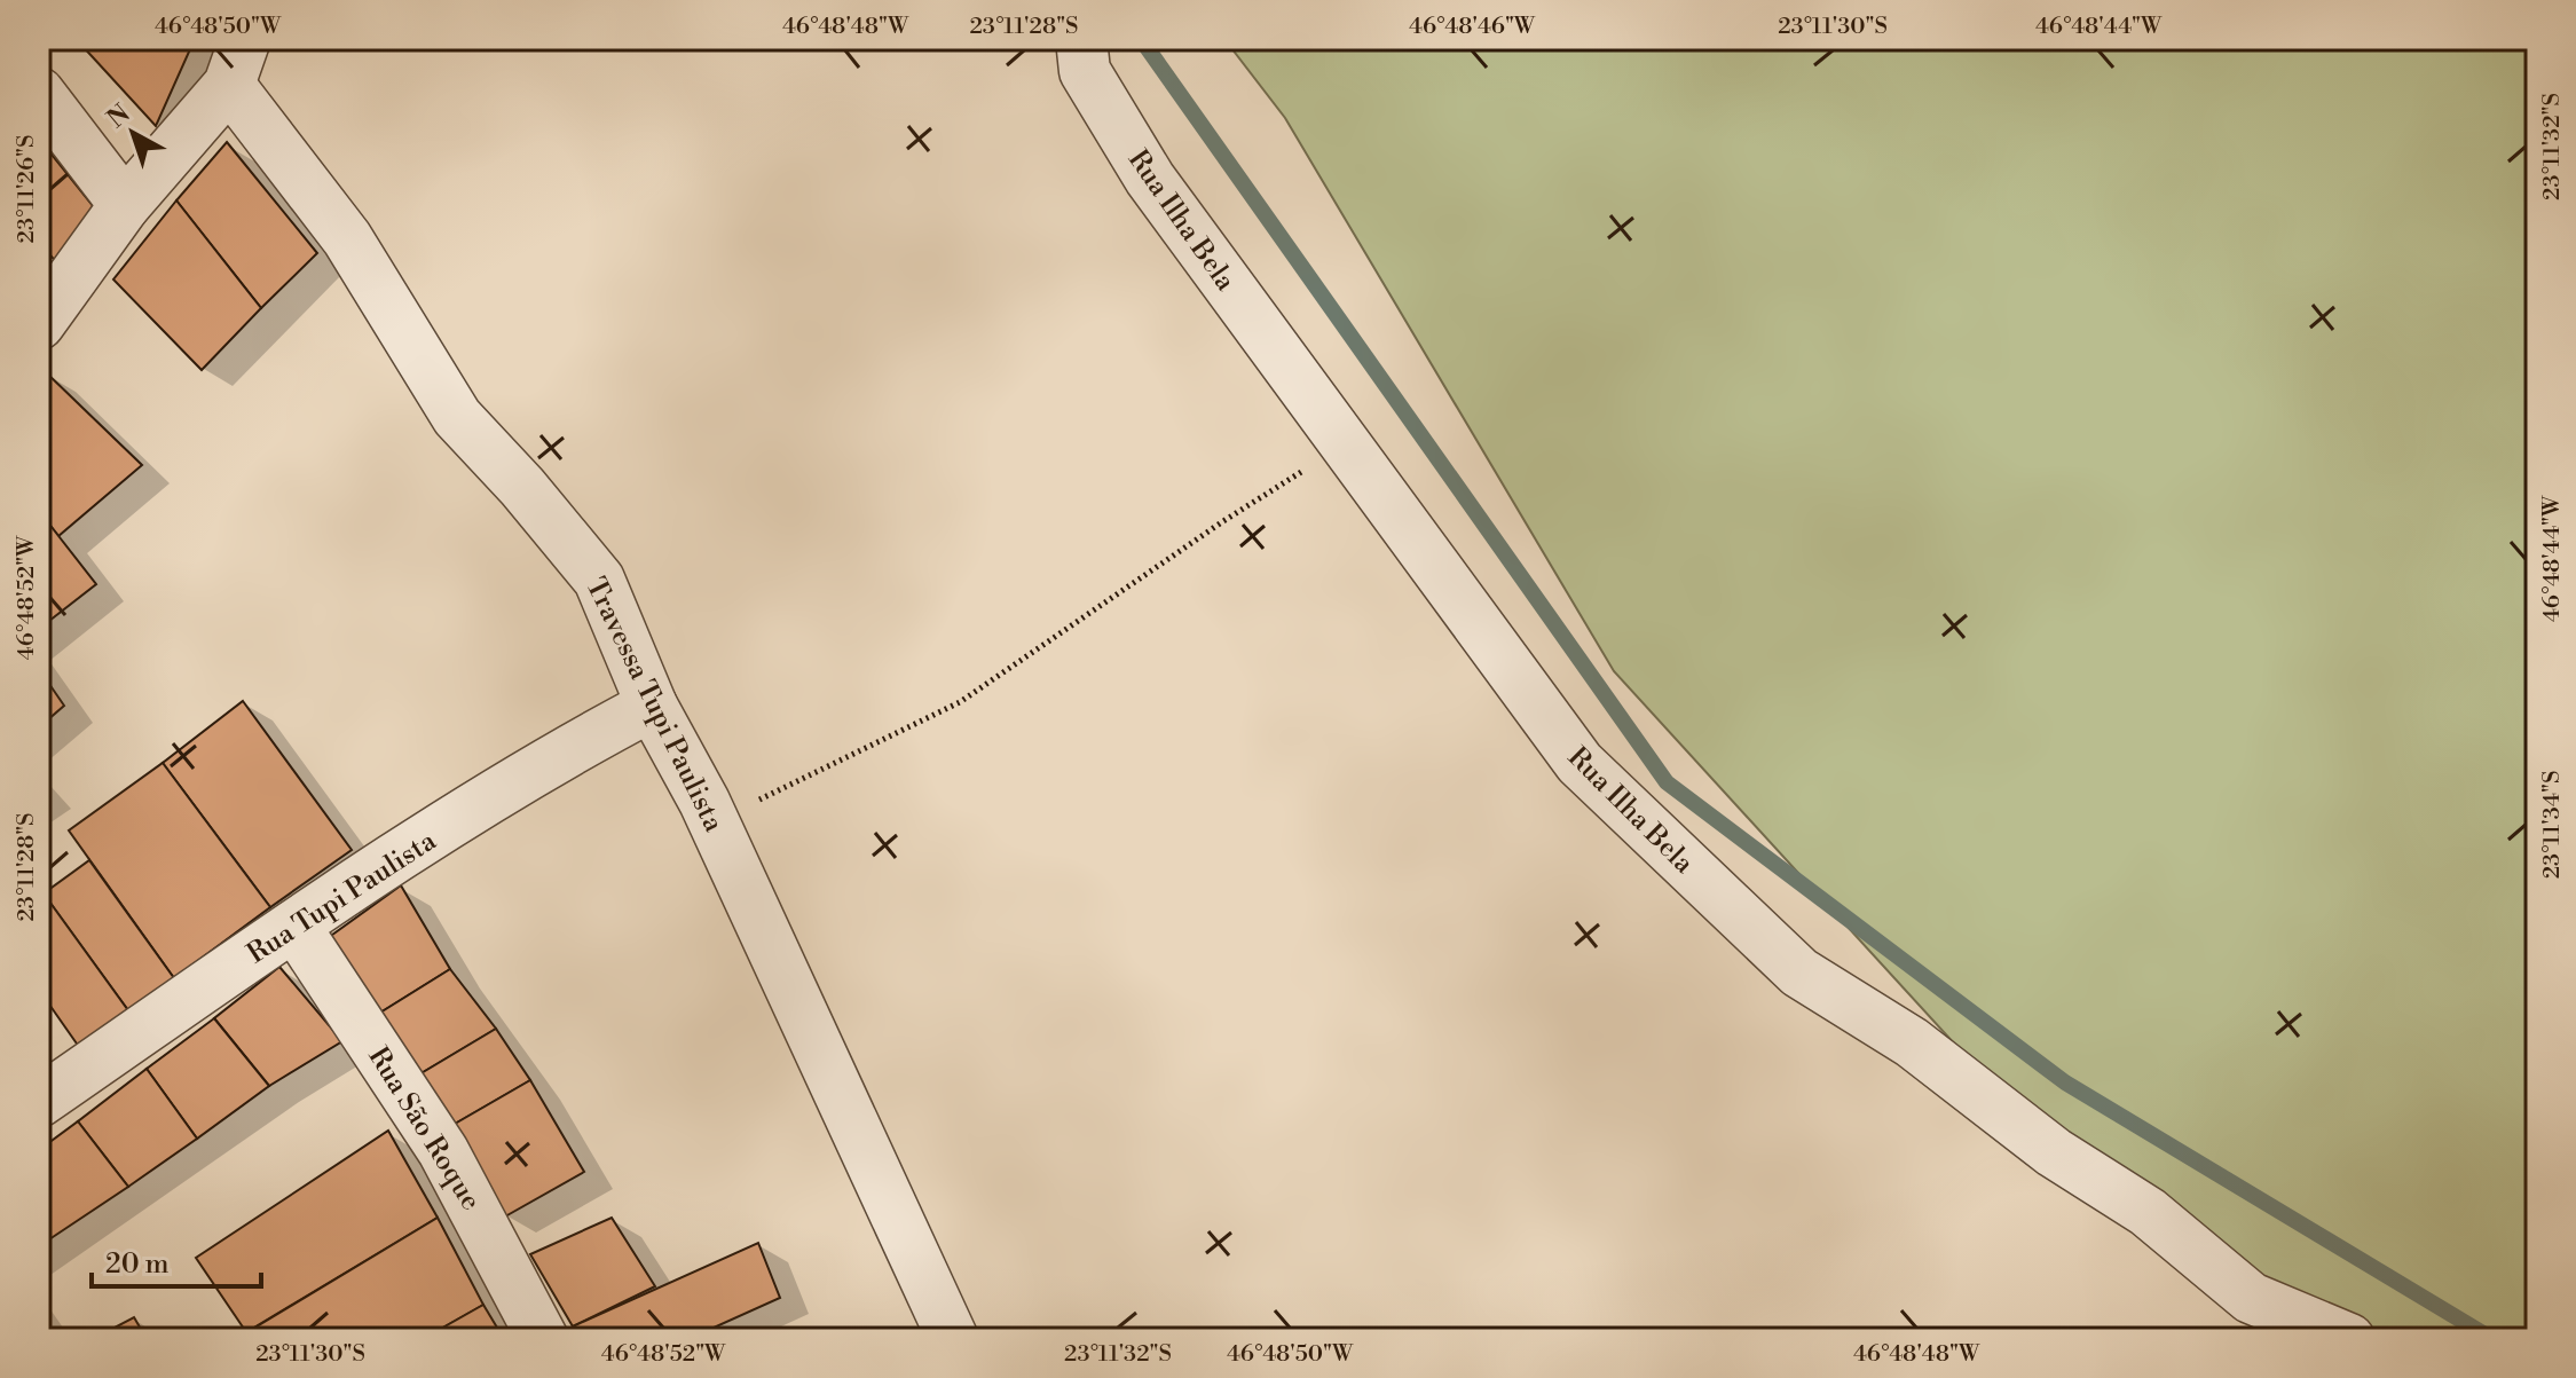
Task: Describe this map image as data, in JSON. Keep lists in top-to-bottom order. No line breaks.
{"streets":{"street":["Rua Ilha Bela","Travessa Tupi Paulista","Rua Tupi Paulista","Rua São Roque"]},"crossings":[["Travessa Tupi Paulista","Rua Tupi Paulista"],["Rua Tupi Paulista","Rua São Roque"]],"scale_bar":"20 m","north":"top left","coordinates":["46°48'50\"W","46°48'48\"W","23°11'28\"S","46°48'46\"W","23°11'30\"S","46°48'44\"W","23°11'32\"S","23°11'26\"S","46°48'52\"W","23°11'34\"S"]}
